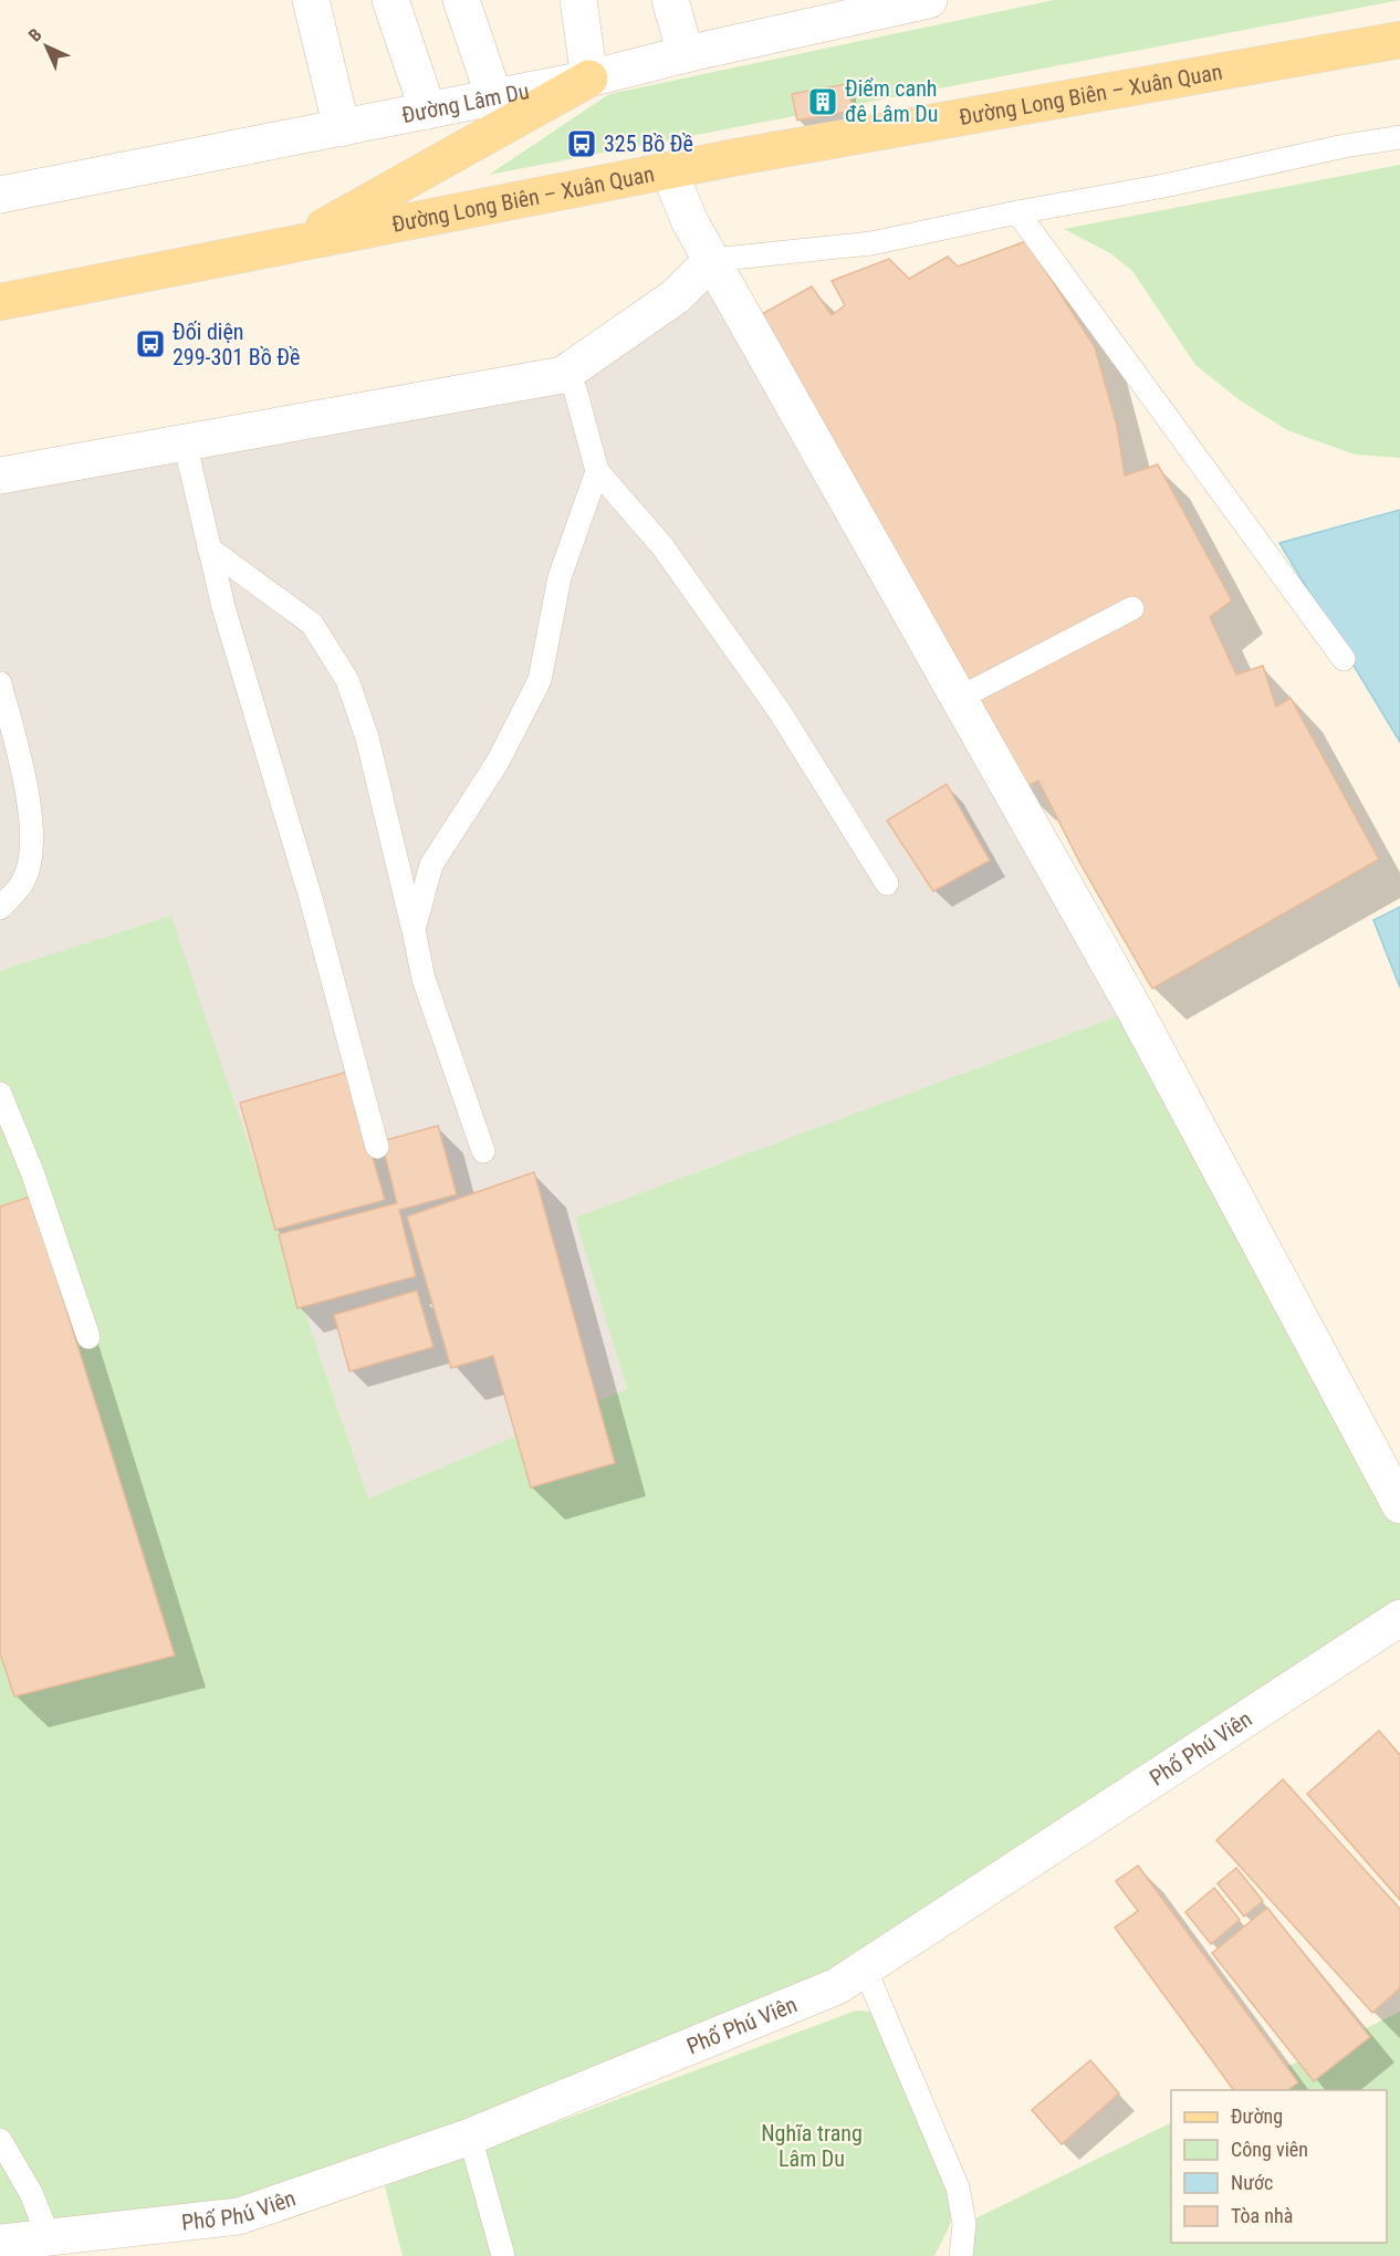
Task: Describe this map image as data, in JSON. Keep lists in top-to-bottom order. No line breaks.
{"streets":{"main road":["Đường Long Biên – Xuân Quan"],"street":["Đường Lâm Du","Phố Phú Viên"]},"parks":["Nghĩa trang Lâm Du"],"places":{"building":["Điểm canh đê Lâm Du"],"bus stop":["325 Bồ Đề","Đối diện 299-301 Bồ Đề"]},"legend":["Đường","Công viên","Nước","Tòa nhà"],"north":"top left"}
